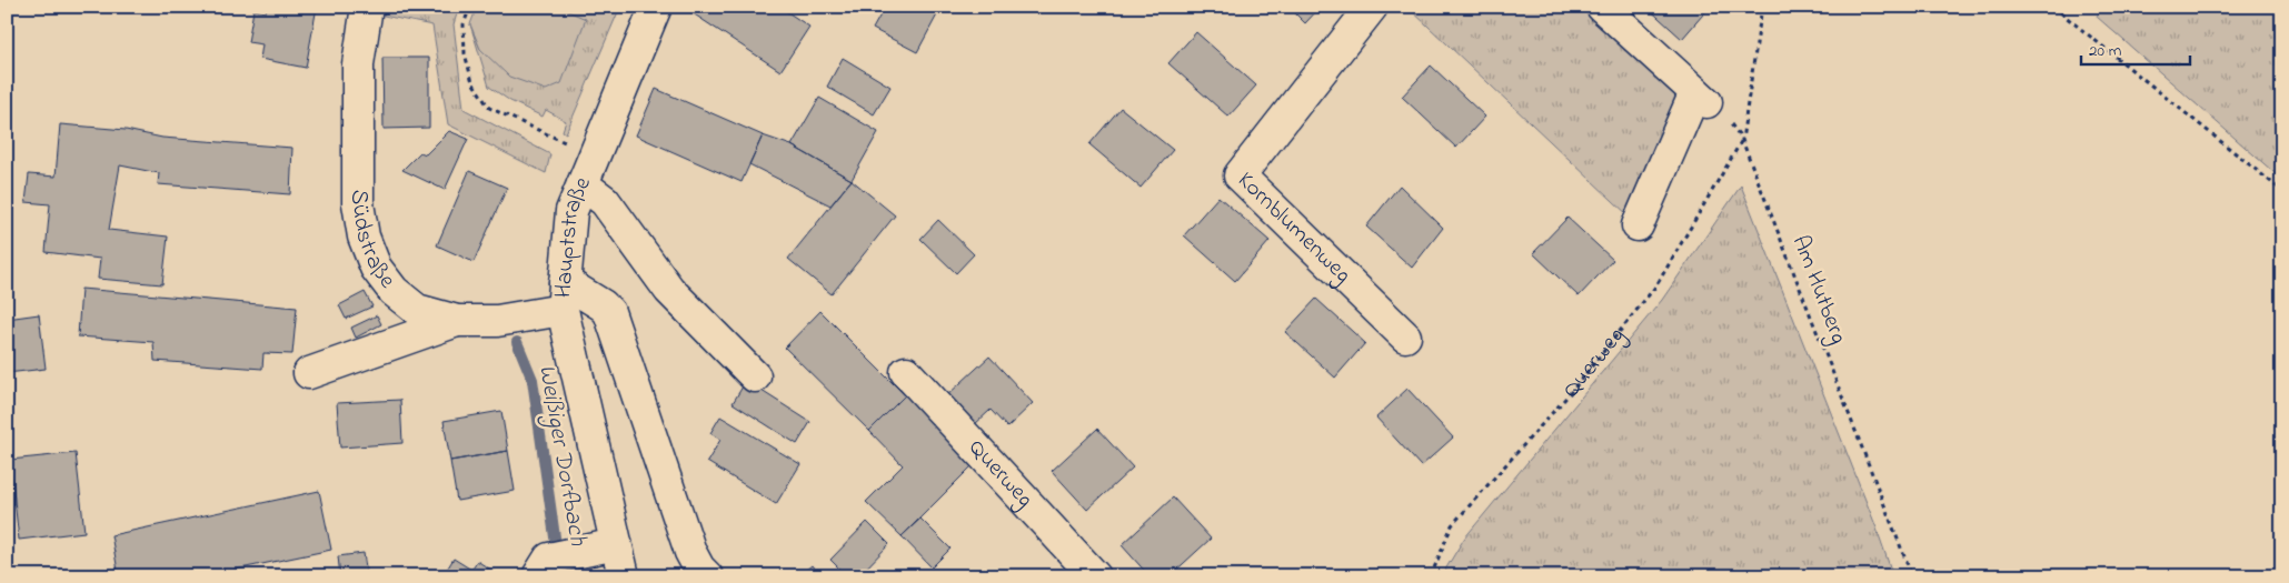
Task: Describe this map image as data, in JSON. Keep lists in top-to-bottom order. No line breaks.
{"streets":{"street":["Kornblumenweg","Südstraße","Hauptstraße","Querweg"],"path":["Am Hutberg"]},"crossings":[["Südstraße","Hauptstraße"],["Am Hutberg","Querweg"]],"water":["Weißiger Dorfbach"],"scale_bar":"20 m"}
